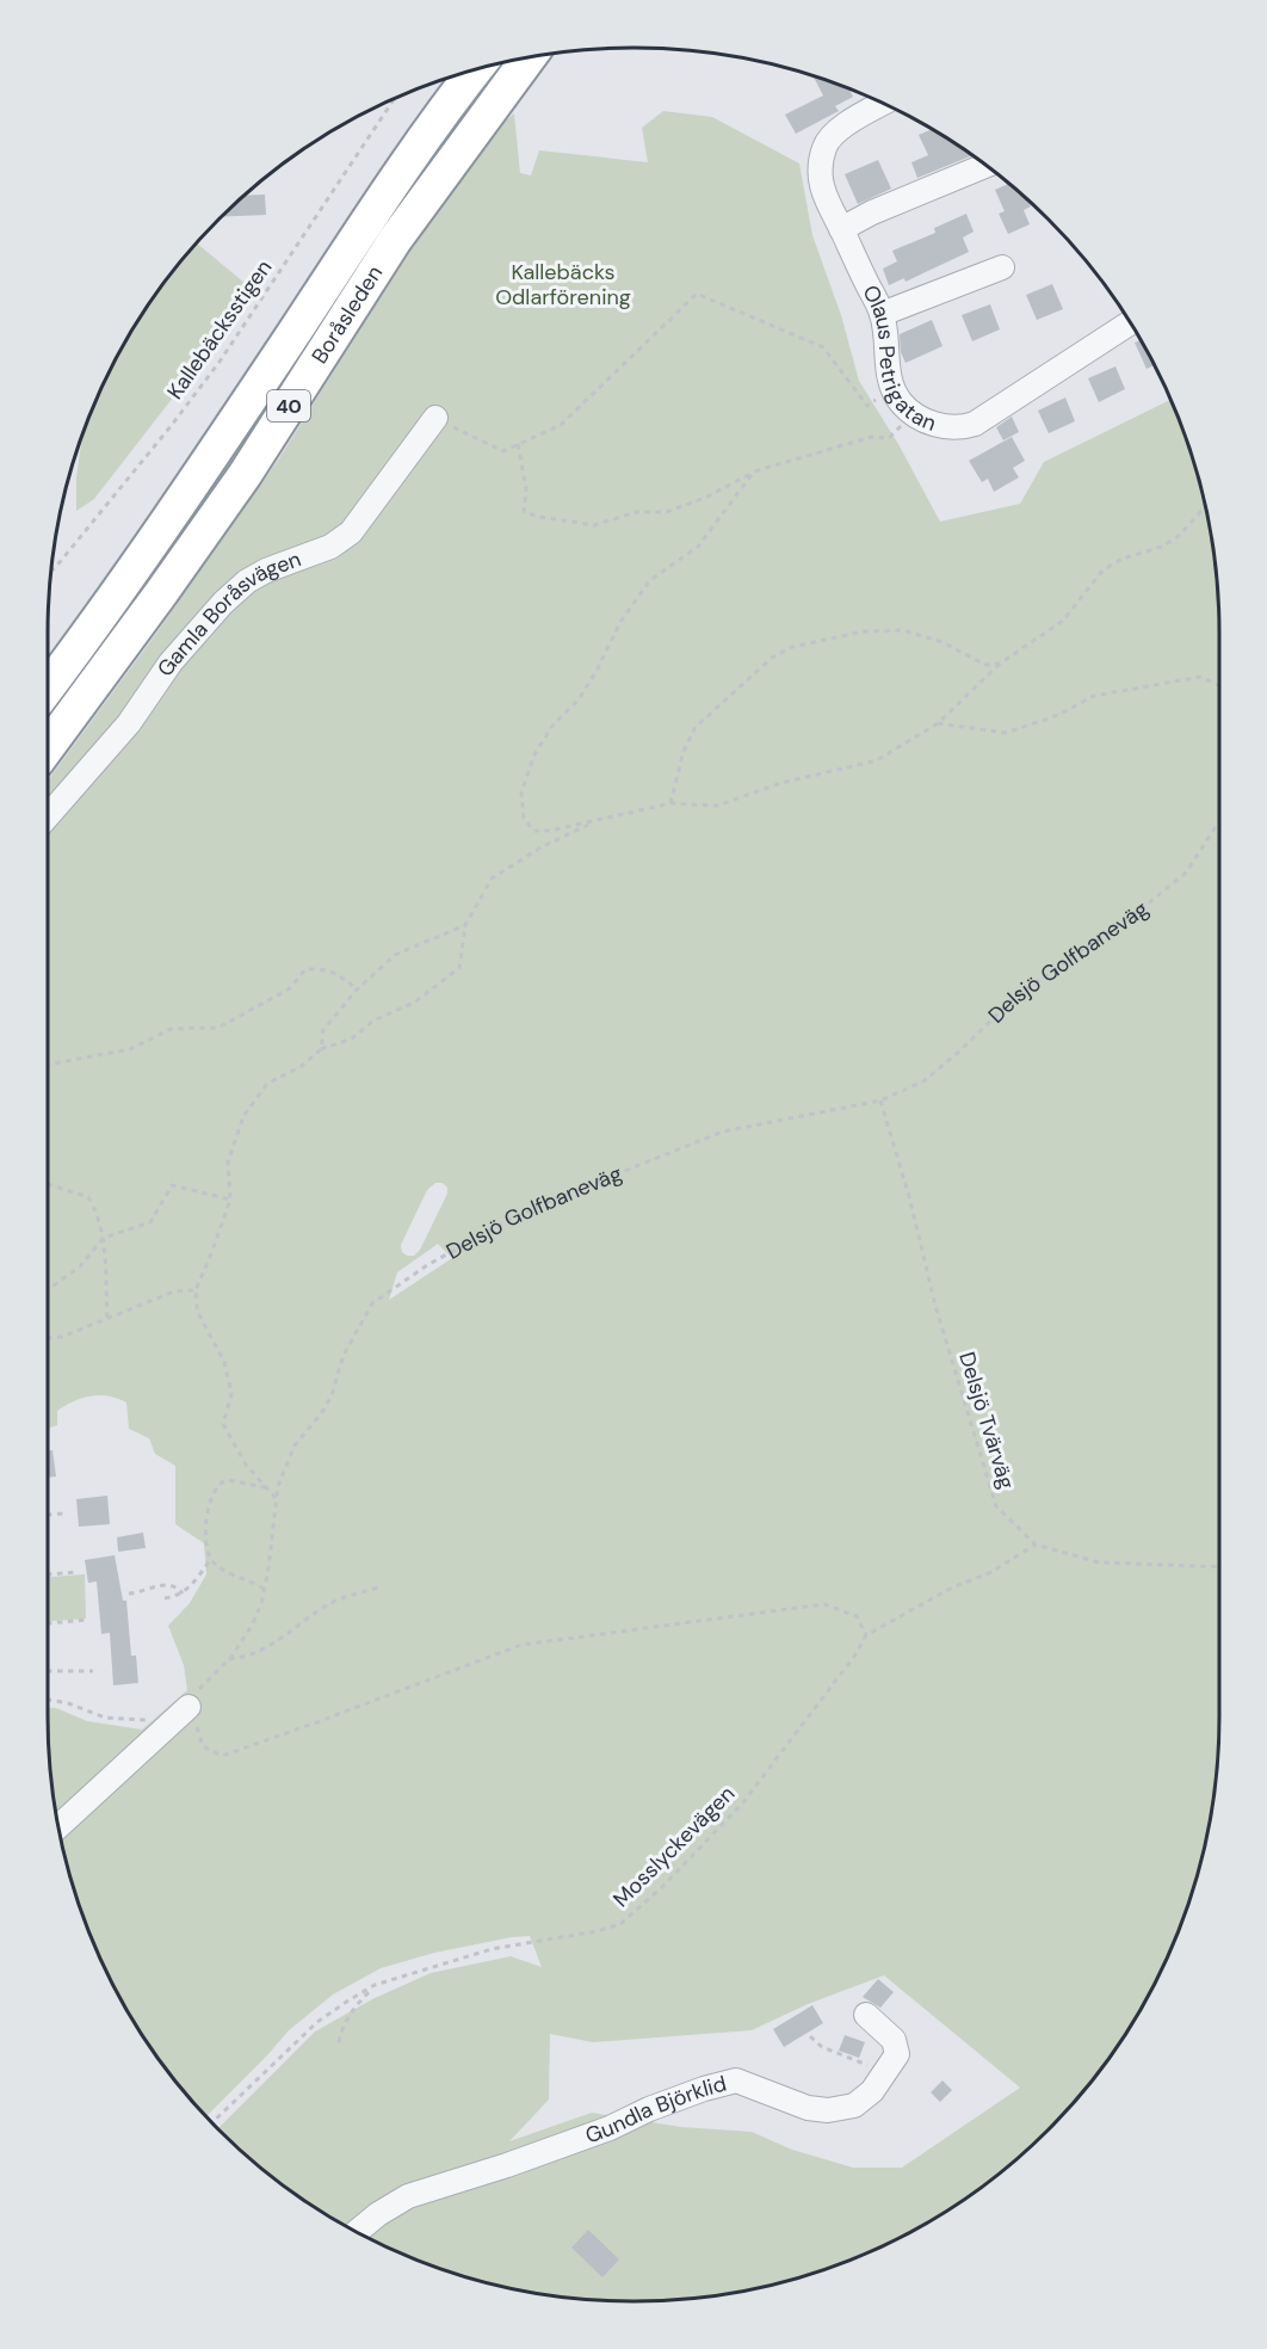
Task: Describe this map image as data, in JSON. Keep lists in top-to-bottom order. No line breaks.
{"streets":{"highway":["Boråsleden","40"],"street":["Olaus Petrigatan","Gamla Boråsvägen","Gundla Björklid"],"path":["Kallebäcksstigen","Delsjö Golfbaneväg","Delsjö Tvärväg","Mosslyckevägen"]},"crossings":[["Delsjö Golfbaneväg","Delsjö Tvärväg"],["Delsjö Tvärväg","Mosslyckevägen"]],"parks":["Kallebäcks Odlarförening"]}
